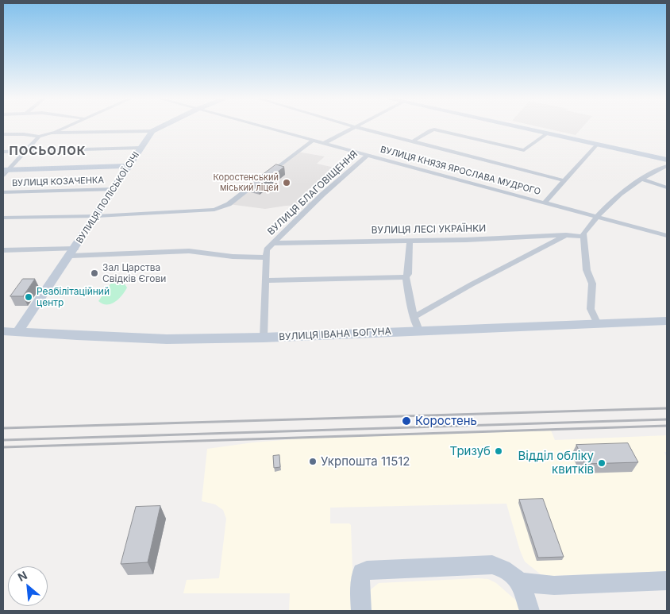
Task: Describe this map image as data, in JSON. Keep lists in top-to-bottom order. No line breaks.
{"streets":{"street":["ВУЛИЦЯ КНЯЗЯ ЯРОСЛАВА МУДРОГО","ВУЛИЦЯ КОЗАЧЕНКА","ВУЛИЦЯ БЛАГОВІЩЕННЯ","ВУЛИЦЯ ПОЛІСЬКОЇ СІЧІ","ВУЛИЦЯ ЛЕСІ УКРАЇНКИ","ВУЛИЦЯ ІВАНА БОГУНА"]},"crossings":[["ВУЛИЦЯ КНЯЗЯ ЯРОСЛАВА МУДРОГО","ВУЛИЦЯ БЛАГОВІЩЕННЯ"],["ВУЛИЦЯ КОЗАЧЕНКА","ВУЛИЦЯ ПОЛІСЬКОЇ СІЧІ"],["ВУЛИЦЯ БЛАГОВІЩЕННЯ","ВУЛИЦЯ ЛЕСІ УКРАЇНКИ"],["ВУЛИЦЯ БЛАГОВІЩЕННЯ","ВУЛИЦЯ ІВАНА БОГУНА"],["ВУЛИЦЯ ПОЛІСЬКОЇ СІЧІ","ВУЛИЦЯ ІВАНА БОГУНА"]],"districts":["ПОСЬОЛОК"],"places":["Коростенський міський ліцей","Зал Царства Свідків Єгови","Реабілітаційний центр","Коростень","Тризуб","Укрпошта 11512","Відділ обліку квитків"],"north":"top left"}
